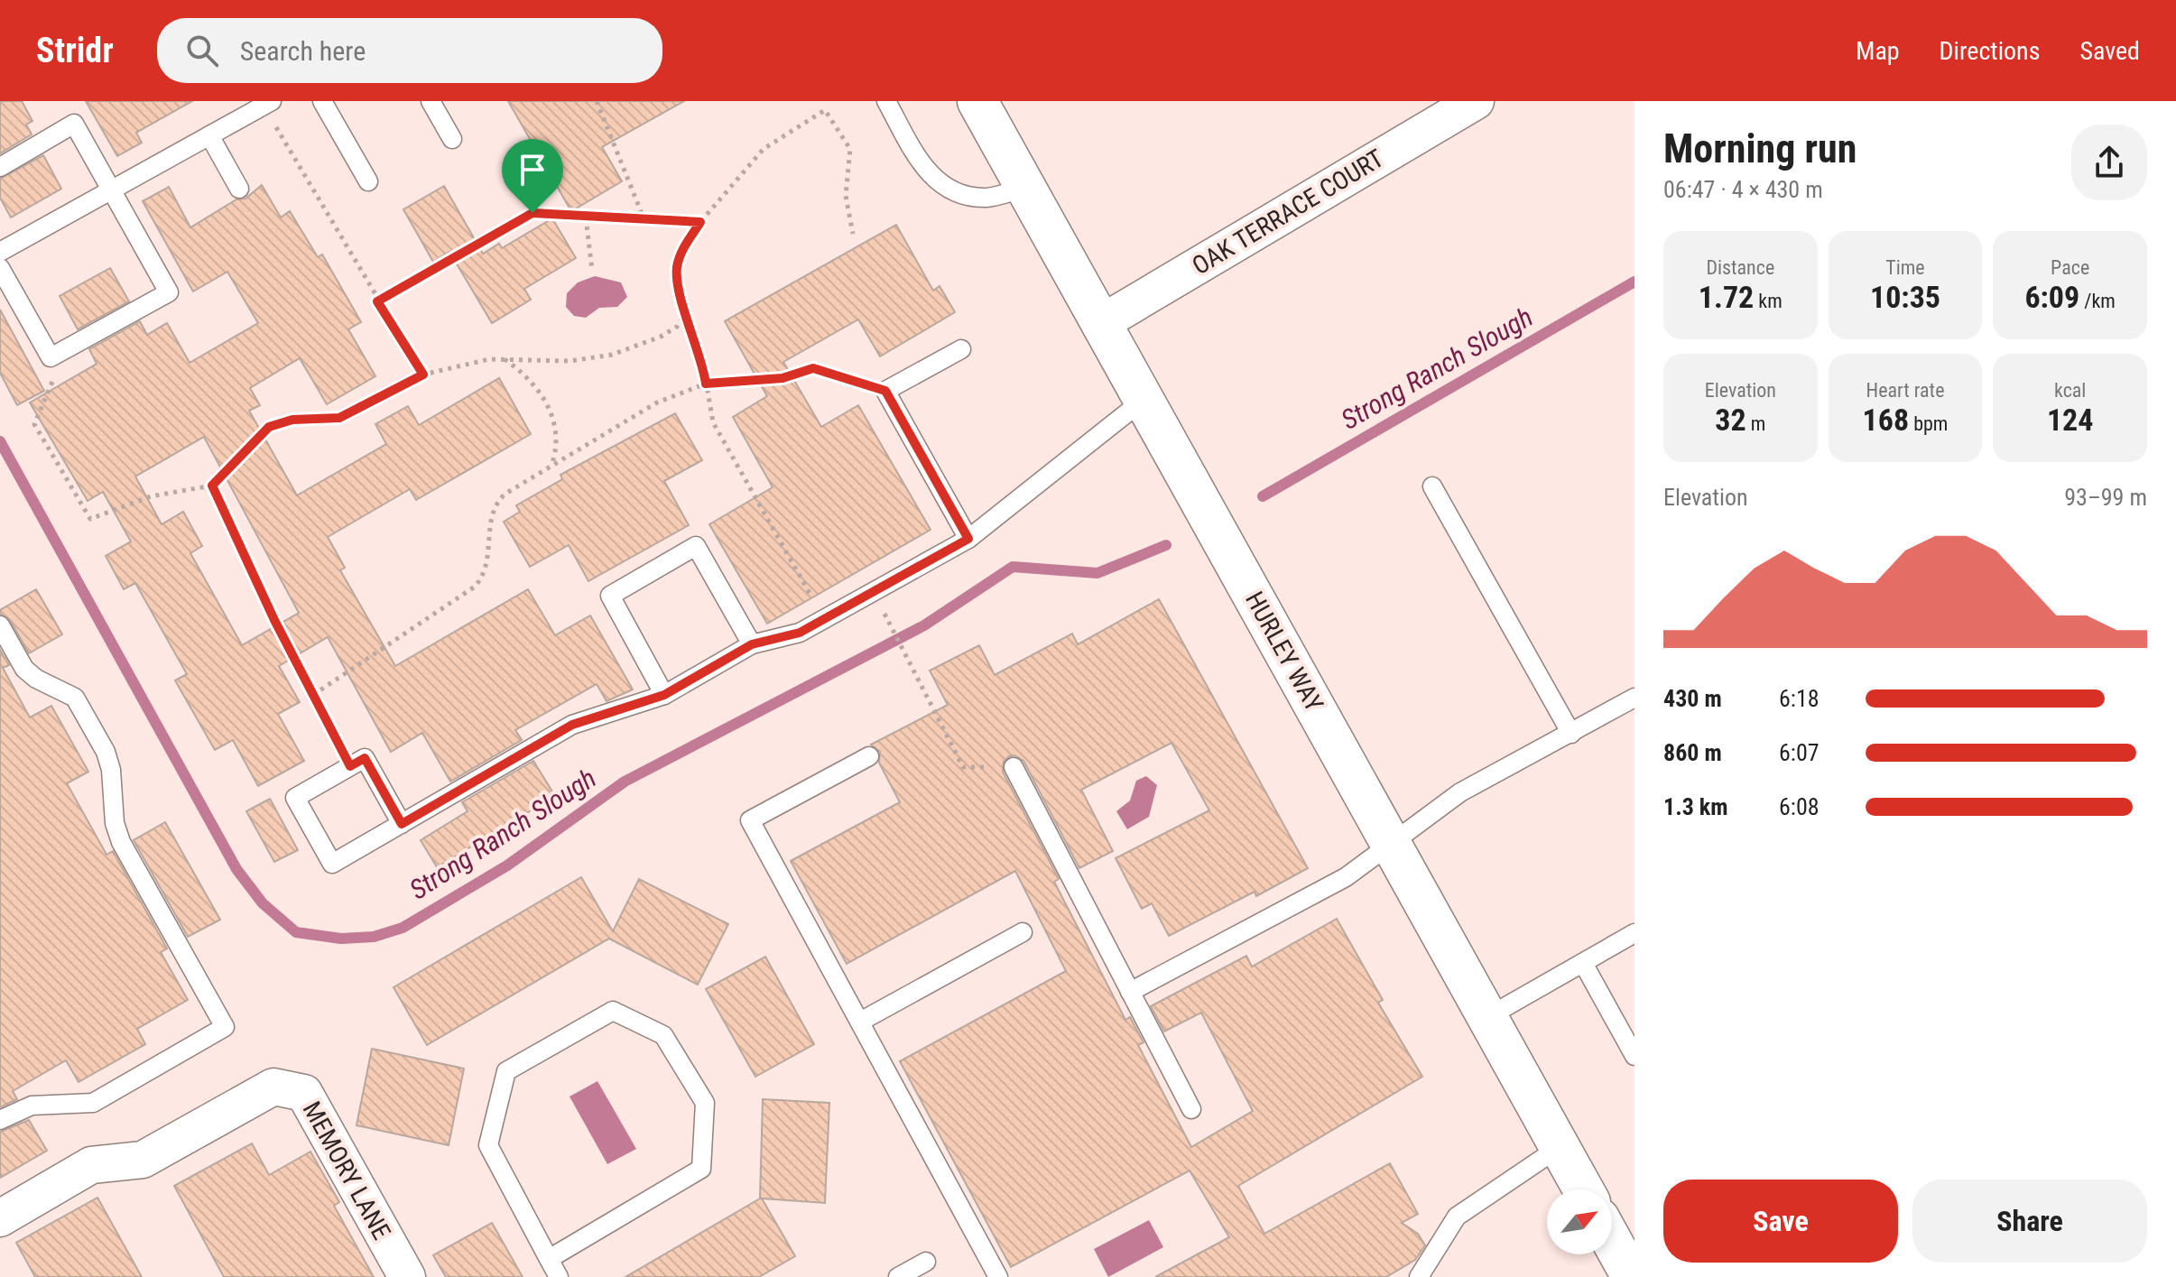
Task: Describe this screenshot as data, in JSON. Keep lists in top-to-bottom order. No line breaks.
{"streets":{"street":["OAK TERRACE COURT","HURLEY WAY","MEMORY LANE"]},"crossings":[["OAK TERRACE COURT","HURLEY WAY"]],"water":["Strong Ranch Slough"],"north":"top right","page":{"header":"Stridr","search":"Search here","nav":["Map","Directions","Saved"],"heading":["Morning run","06:47 · 4 × 430 m"],"stats":[["Distance","1.72 km"],["Time","10:35"],["Pace","6:09 /km"],["Elevation","32 m"],["Heart rate","168 bpm"],["kcal","124"]],"chart":["Elevation","93–99 m"],"list":[{"name":"430 m","note":"6:18"},{"name":"860 m","note":"6:07"},{"name":"1.3 km","note":"6:08"}],"buttons":["Save","Share"]}}
